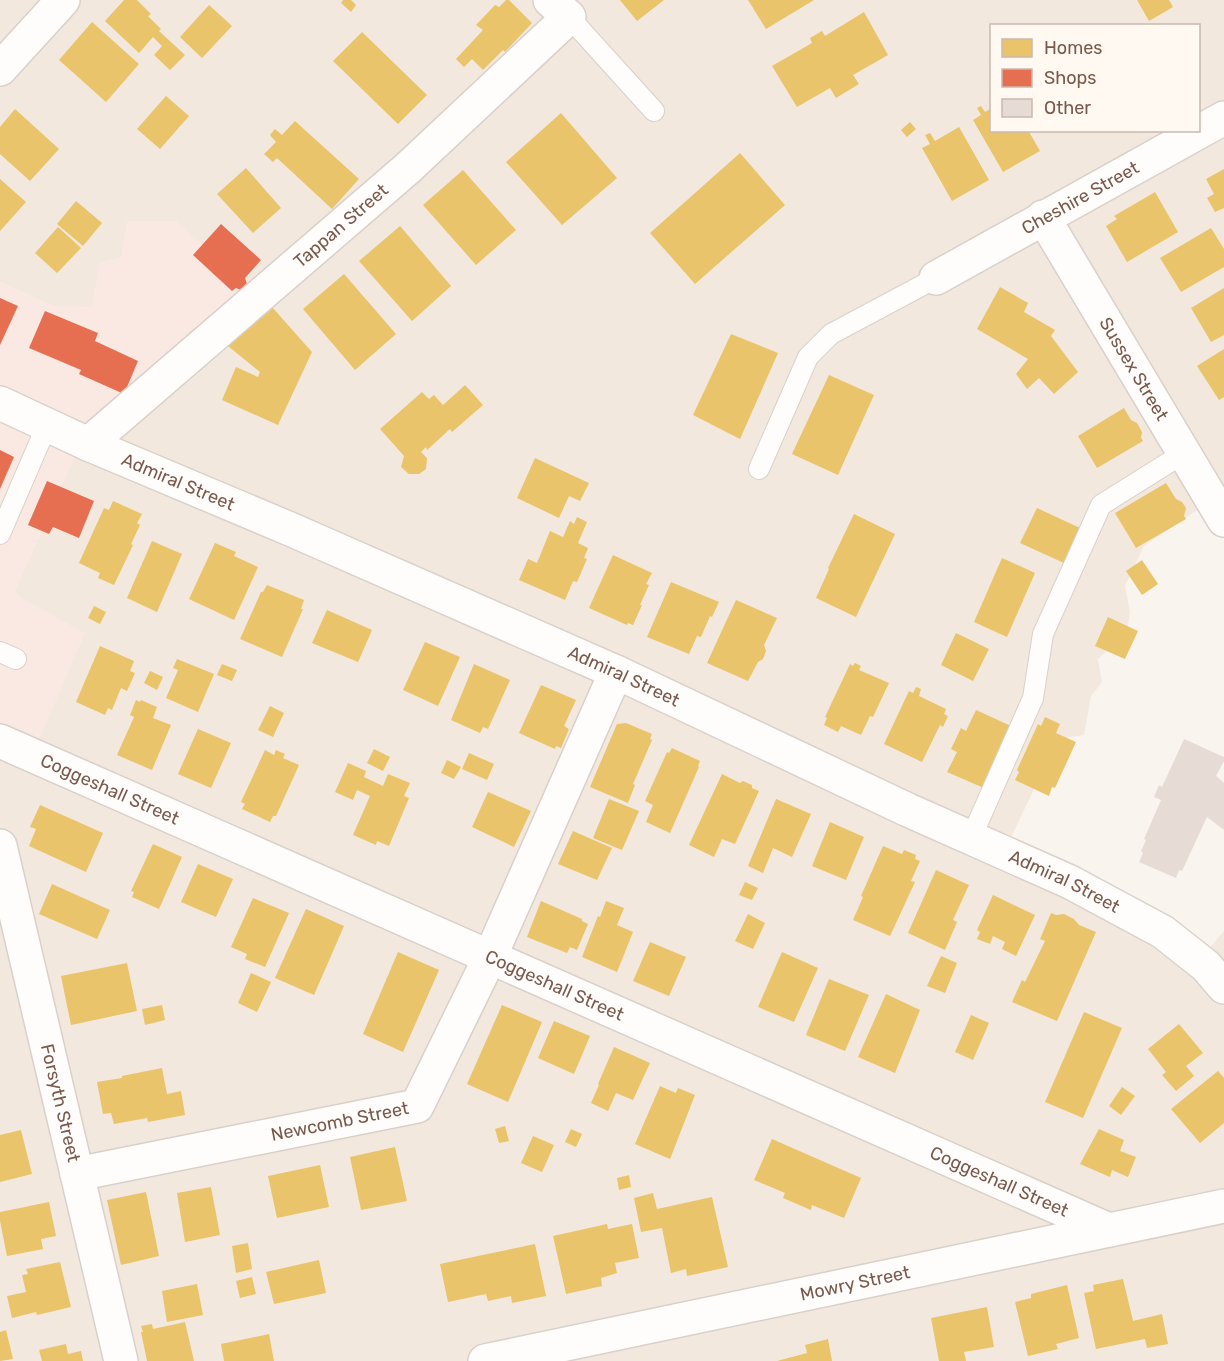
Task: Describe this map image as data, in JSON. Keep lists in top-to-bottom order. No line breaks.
{"streets":{"street":["Cheshire Street","Tappan Street","Sussex Street","Admiral Street","Coggeshall Street","Forsyth Street","Newcomb Street","Mowry Street"]},"crossings":[["Cheshire Street","Sussex Street"],["Tappan Street","Admiral Street"],["Admiral Street","Newcomb Street"],["Coggeshall Street","Newcomb Street"],["Coggeshall Street","Mowry Street"],["Forsyth Street","Newcomb Street"]],"legend":["Homes","Shops","Other"]}
